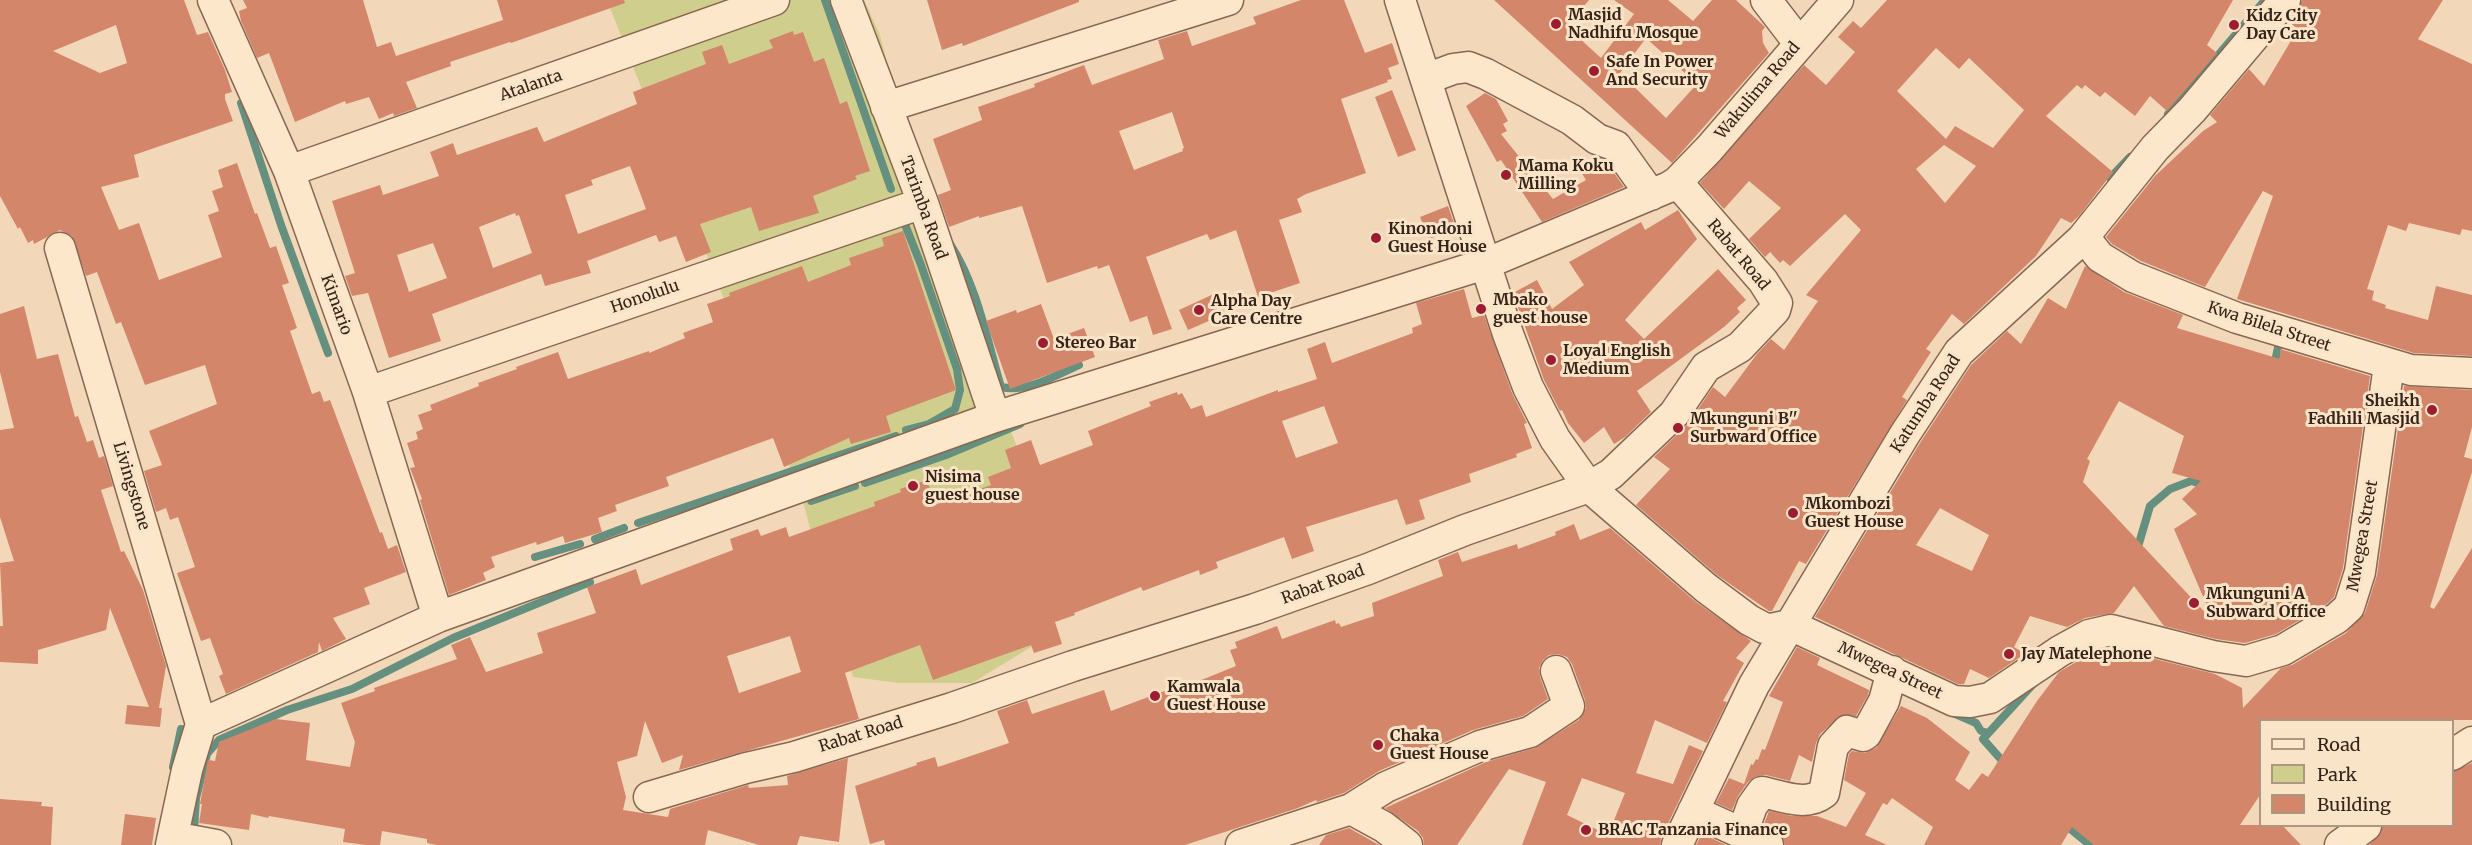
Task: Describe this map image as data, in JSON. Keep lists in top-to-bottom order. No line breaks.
{"streets":{"street":["Atalanta","Wakulima Road","Tarimba Road","Rabat Road","Honolulu","Kimario","Kwa Bilela Street","Katumba Road","Livingstone","Mwegea Street"]},"crossings":[["Atalanta","Kimario"],["Wakulima Road","Rabat Road"],["Tarimba Road","Honolulu"],["Rabat Road","Mwegea Street"],["Honolulu","Kimario"],["Kwa Bilela Street","Katumba Road"],["Kwa Bilela Street","Mwegea Street"],["Katumba Road","Mwegea Street"]],"places":["Masjid Nadhifu Mosque","Kidz City Day Care","Safe In Power And Security","Mama Koku Milling","Kinondoni Guest House","Mbako guest house","Alpha Day Care Centre","Stereo Bar","Loyal English Medium","Sheikh Fadhili Masjid","Mkunguni B'' Surbward Office","Nisima guest house","Mkombozi Guest House","Mkunguni A Subward Office","Jay Matelephone","Kamwala Guest House","Chaka Guest House","BRAC Tanzania Finance"],"legend":["Road","Park","Building"]}
